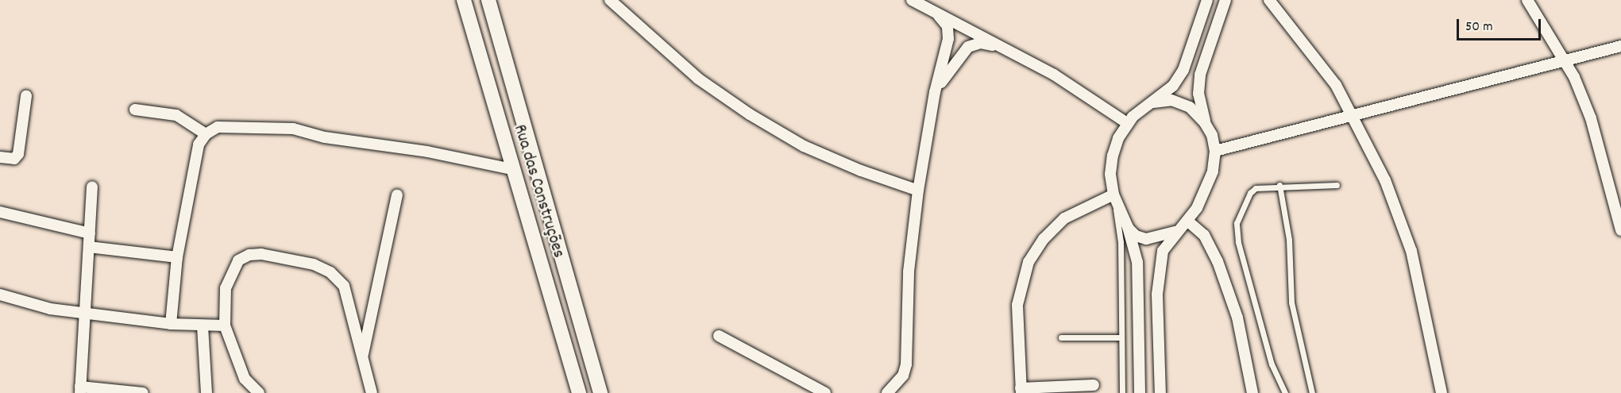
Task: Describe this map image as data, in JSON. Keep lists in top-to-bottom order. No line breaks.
{"streets":{"street":["Rua das Construções"]},"scale_bar":"50 m"}
